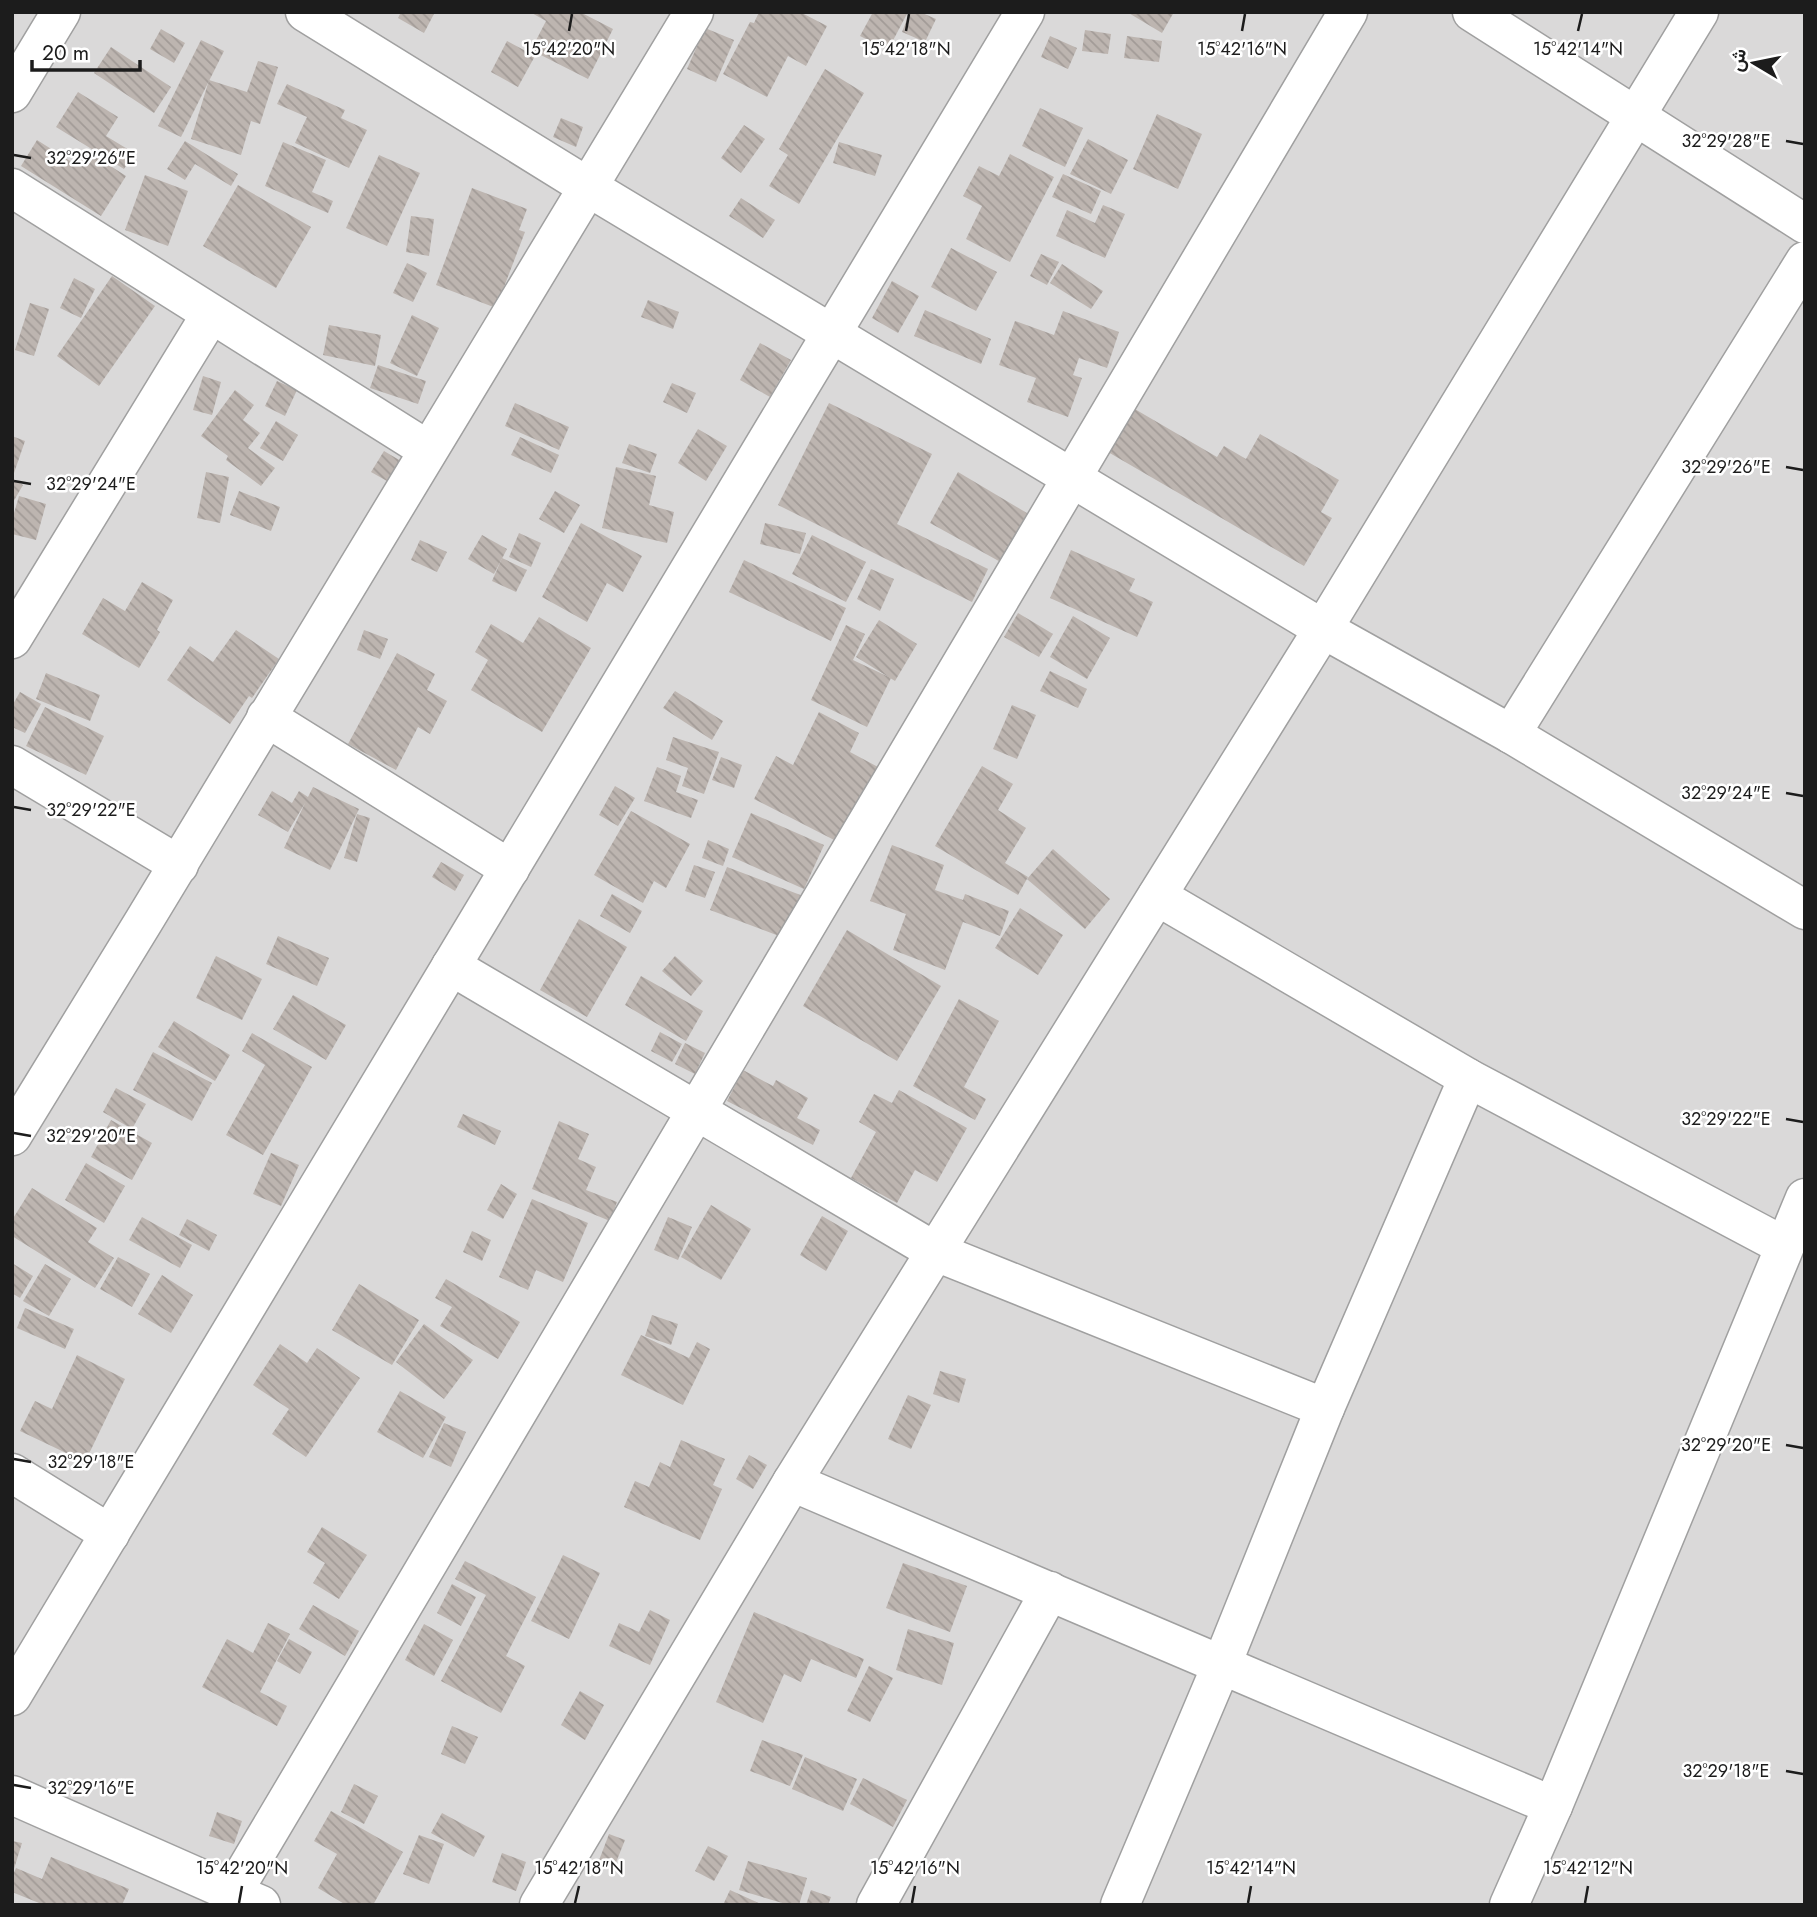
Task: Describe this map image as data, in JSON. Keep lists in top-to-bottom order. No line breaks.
{"scale_bar":"20 m","north":"left","coordinates":["15°42'20\"N","15°42'18\"N","15°42'16\"N","15°42'14\"N","32°29'28\"E","32°29'26\"E","32°29'24\"E","32°29'22\"E","32°29'20\"E","32°29'18\"E","32°29'16\"E","15°42'12\"N"]}
